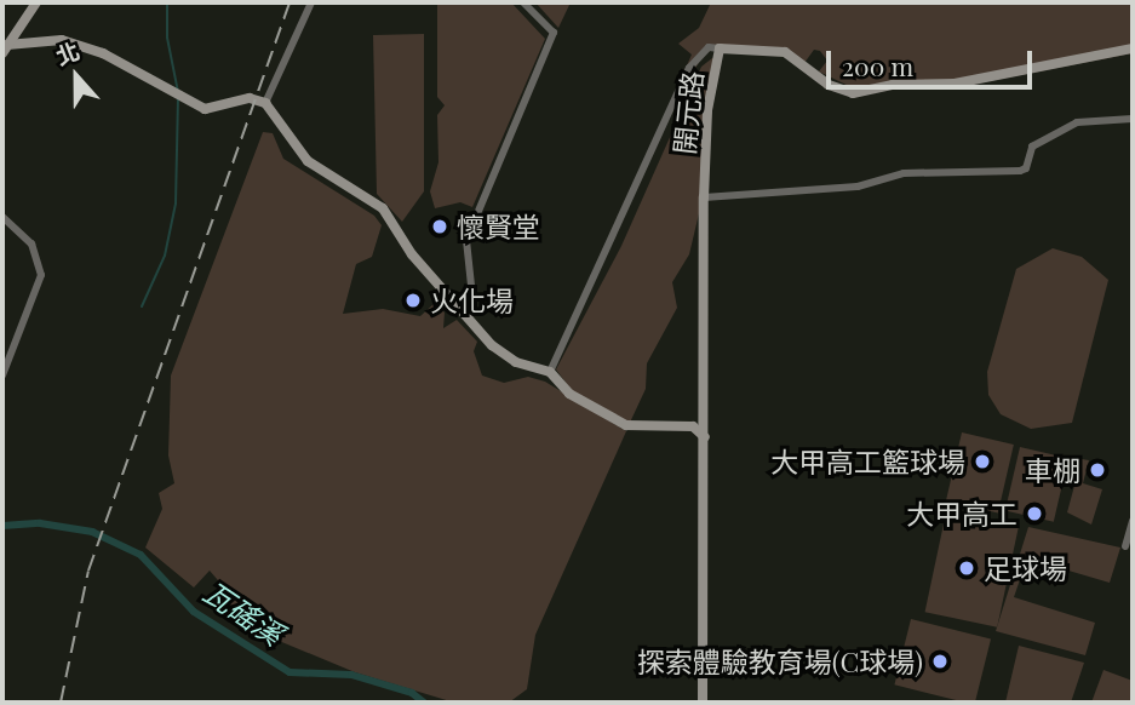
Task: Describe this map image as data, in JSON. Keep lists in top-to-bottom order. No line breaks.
{"streets":{"street":["開元路"]},"water":["瓦磘溪"],"places":["懷賢堂","火化場","大甲高工籃球場","車棚","大甲高工","足球場","探索體驗教育場(C球場)"],"scale_bar":"200 m","north":"top"}
